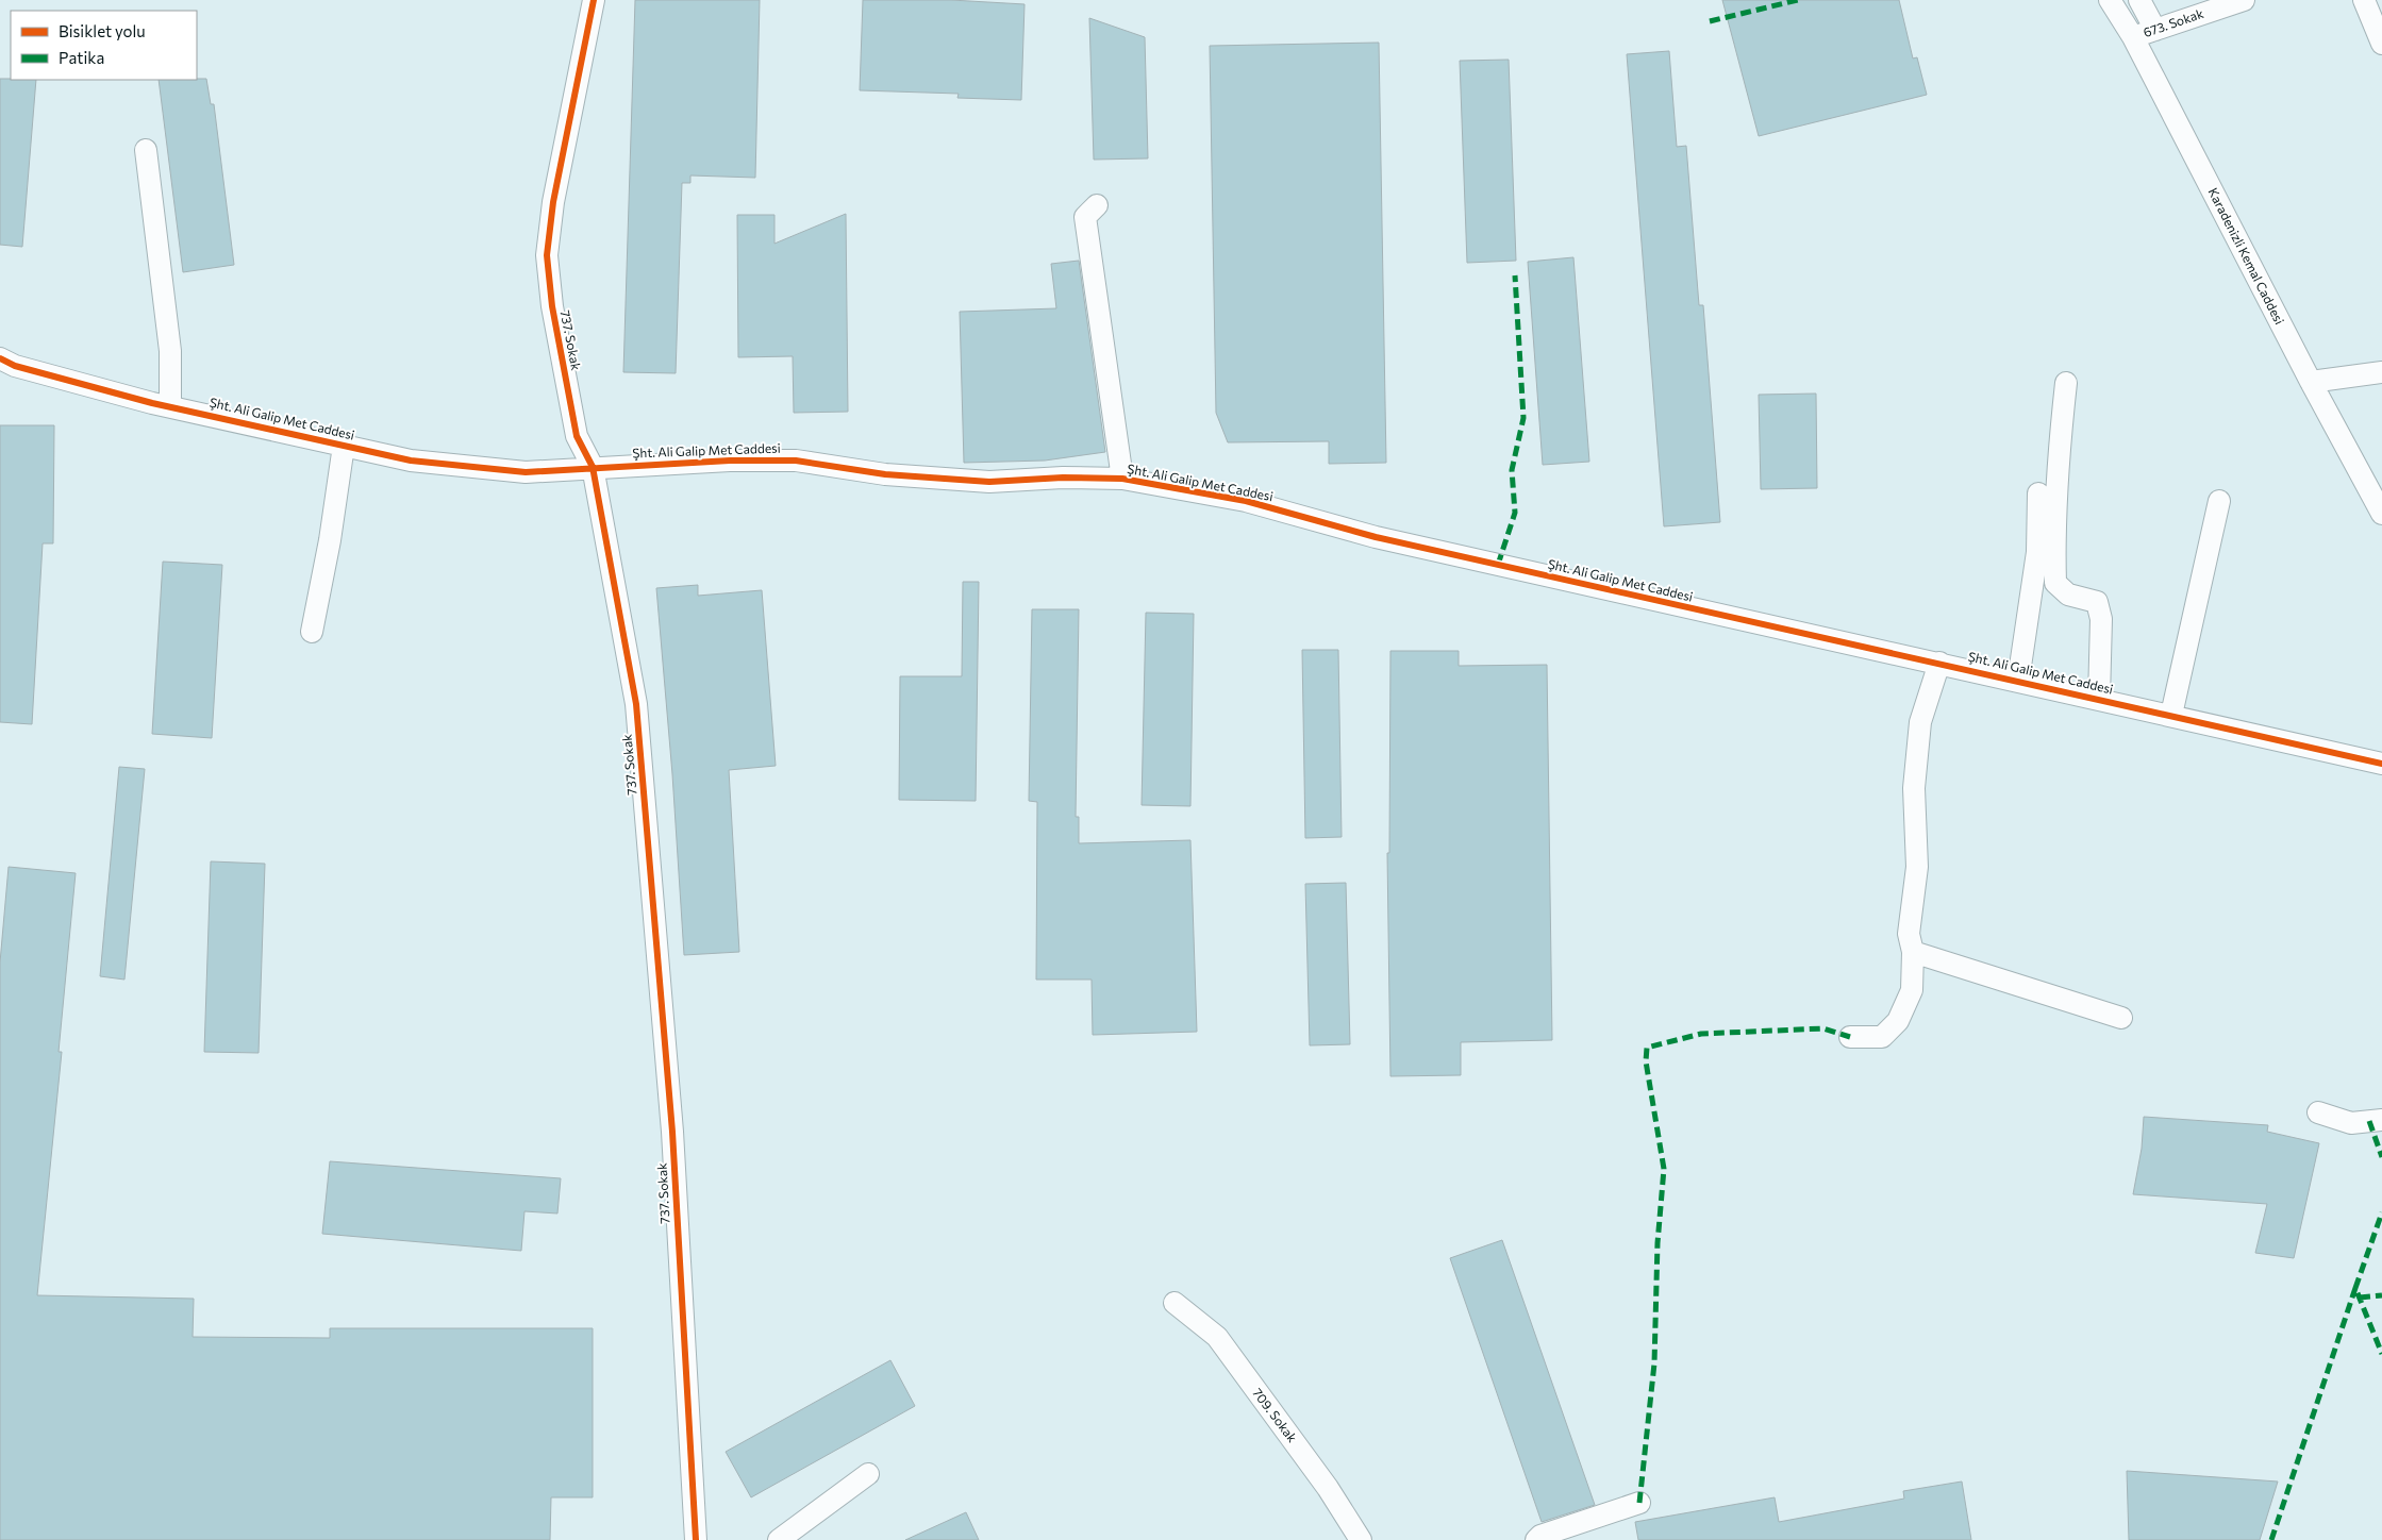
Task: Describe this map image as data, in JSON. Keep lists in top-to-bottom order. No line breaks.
{"streets":{"street":["673. Sokak","Karadenizli Kemal Caddesi","737. Sokak","Şht. Ali Galip Met Caddesi","709. Sokak"]},"crossings":[["673. Sokak","Karadenizli Kemal Caddesi"],["737. Sokak","Şht. Ali Galip Met Caddesi"]],"legend":["Bisiklet yolu","Patika"]}
